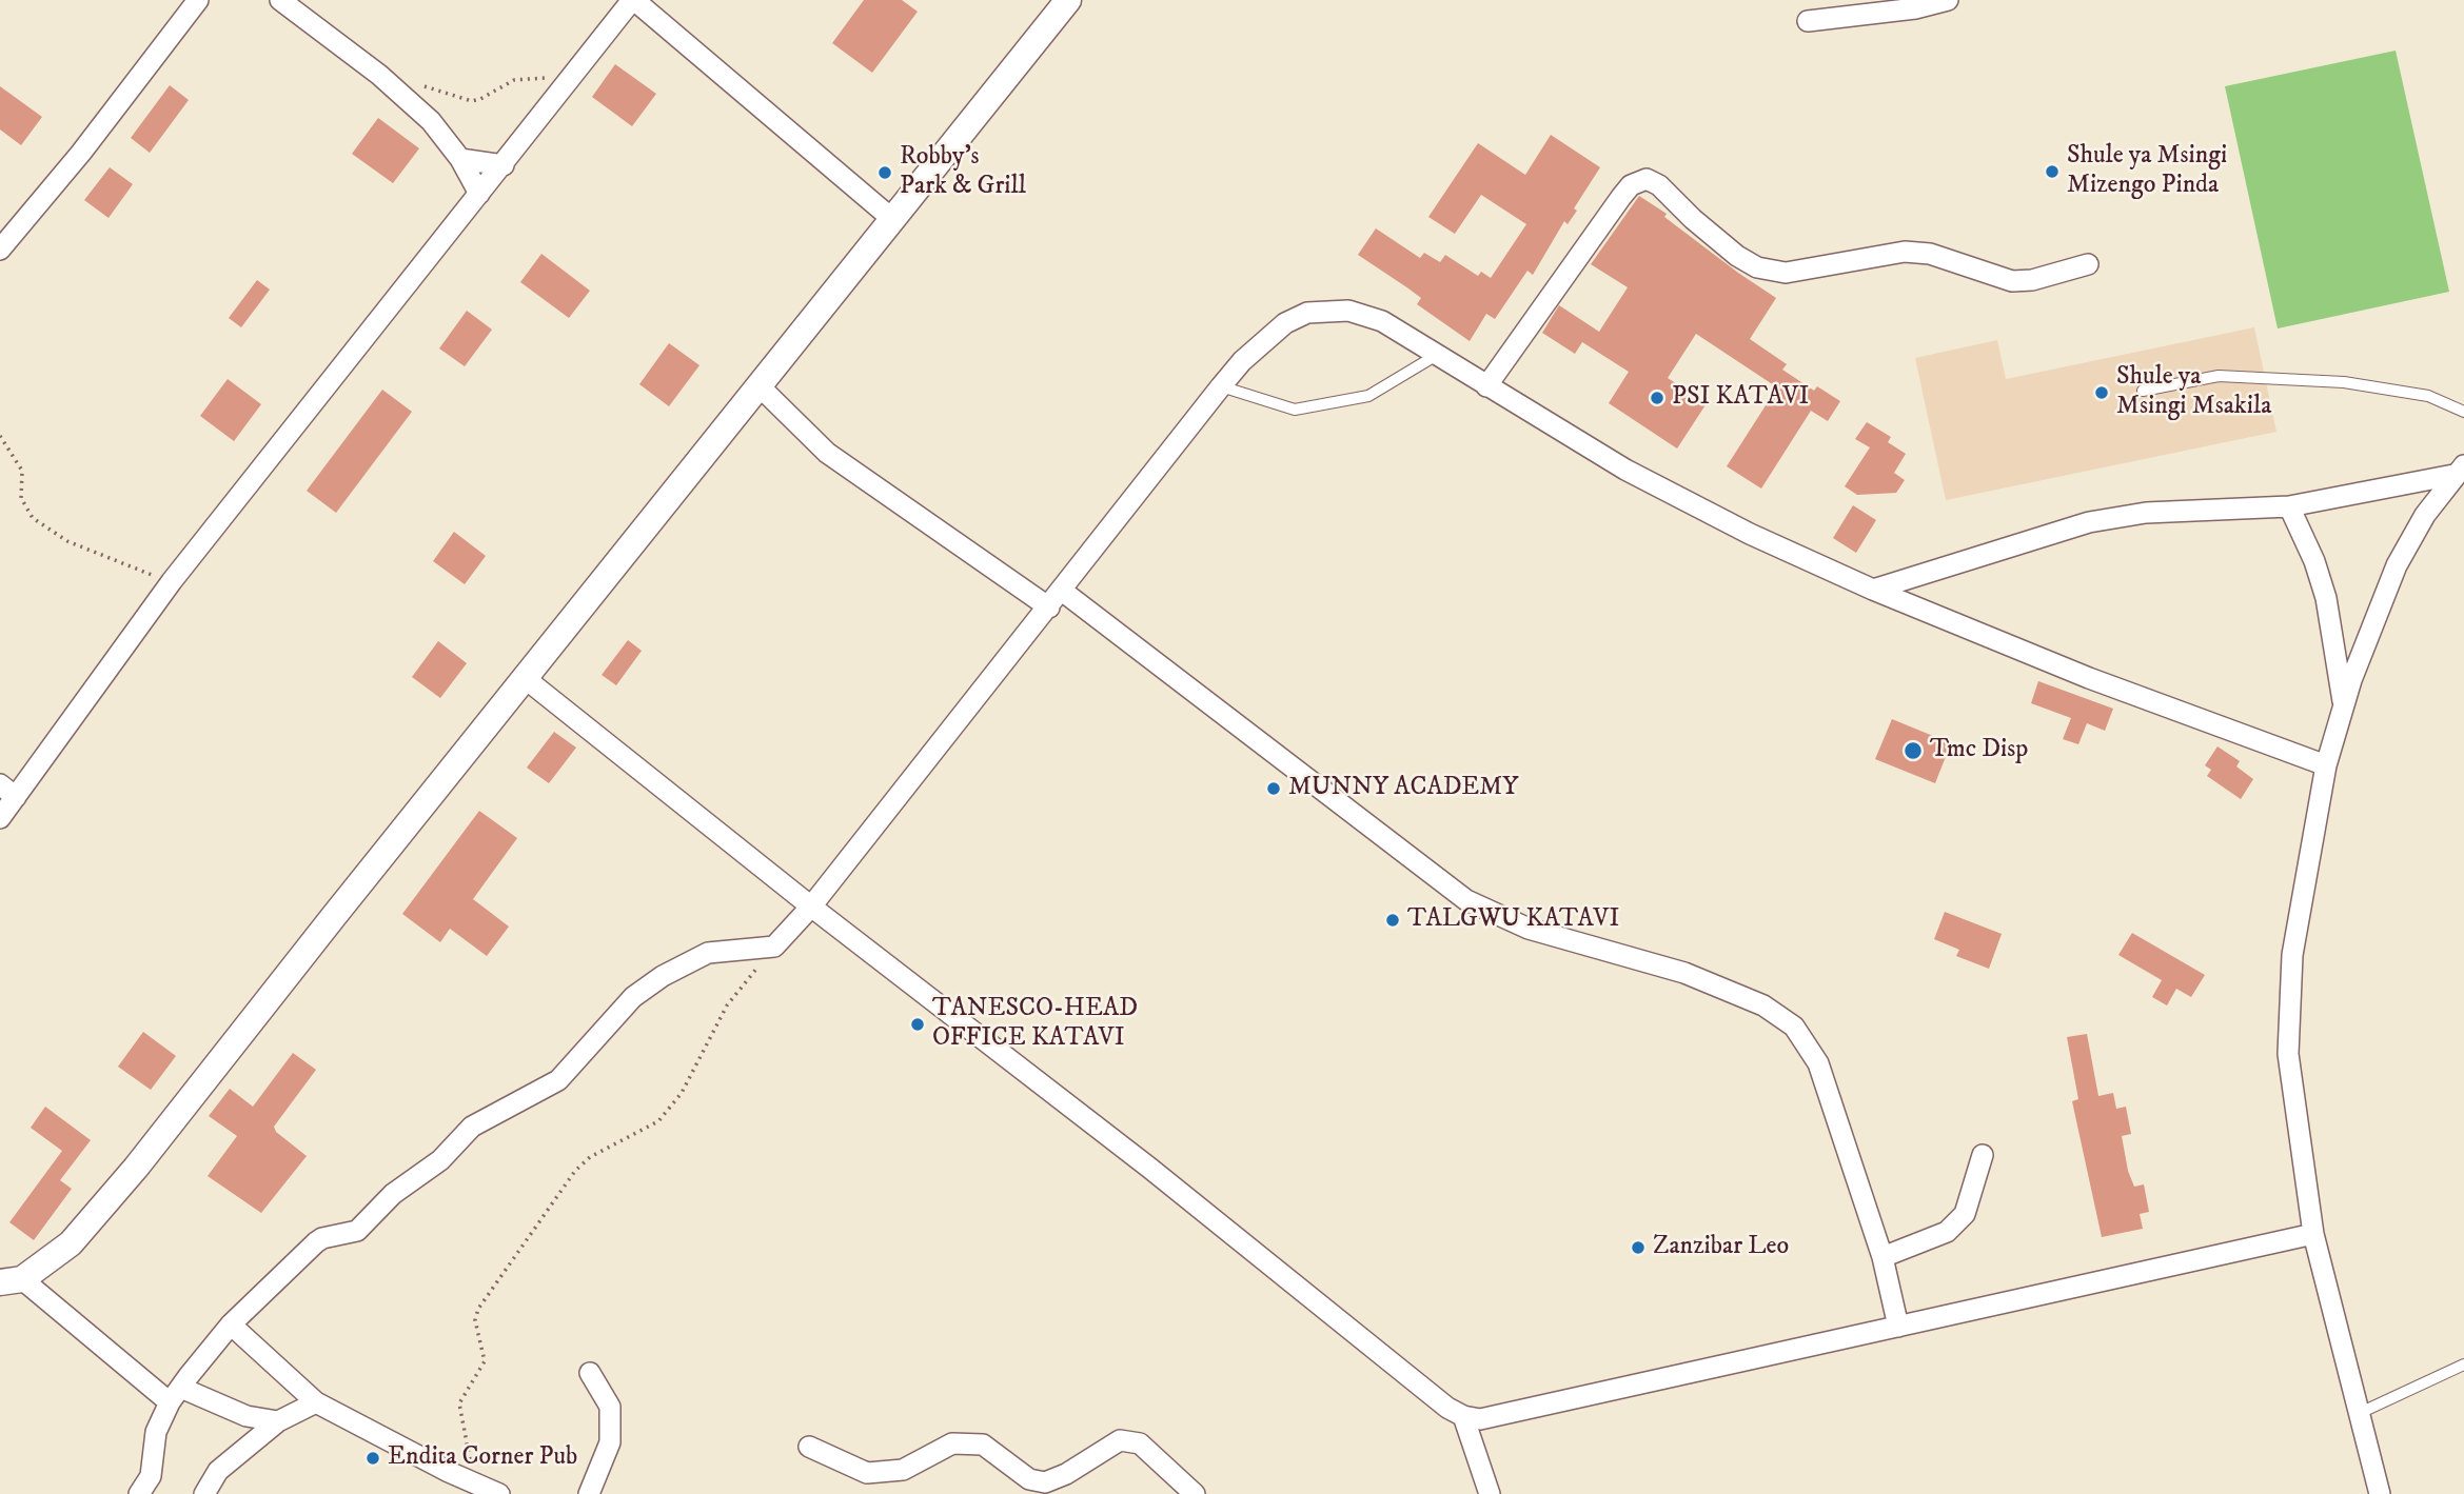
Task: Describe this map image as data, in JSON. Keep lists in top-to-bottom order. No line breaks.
{"places":["Shule ya Msingi Mizengo Pinda","Robby's Park & Grill","Shule ya Msingi Msakila","PSI KATAVI","Tmc Disp","MUNNY ACADEMY","TALGWU KATAVI","TANESCO-HEAD OFFICE KATAVI","Zanzibar Leo","Endita Corner Pub"]}
